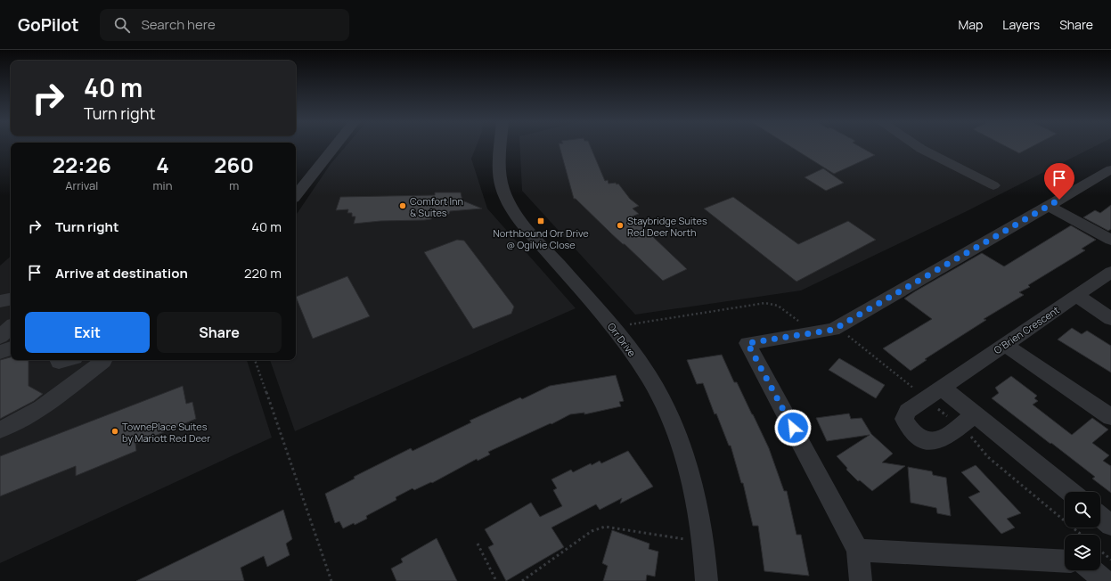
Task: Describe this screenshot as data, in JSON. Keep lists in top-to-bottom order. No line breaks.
{"streets":{"street":["O'Brien Crescent","Orr Drive"]},"places":{"other":["Comfort Inn & Suites","Staybridge Suites Red Deer North","TownePlace Suites by Mariott Red Deer"],"transit":["Northbound Orr Drive @ Ogilvie Close"]},"page":{"header":"GoPilot","search":"Search here","nav":["Map","Layers","Share"],"turn":["40 m","Turn right"],"eta":["22:26","Arrival","4","min","260","m"],"list":[{"name":"Turn right","value":"40 m"},{"name":"Arrive at destination","value":"220 m"}],"buttons":["Exit","Share"]}}
